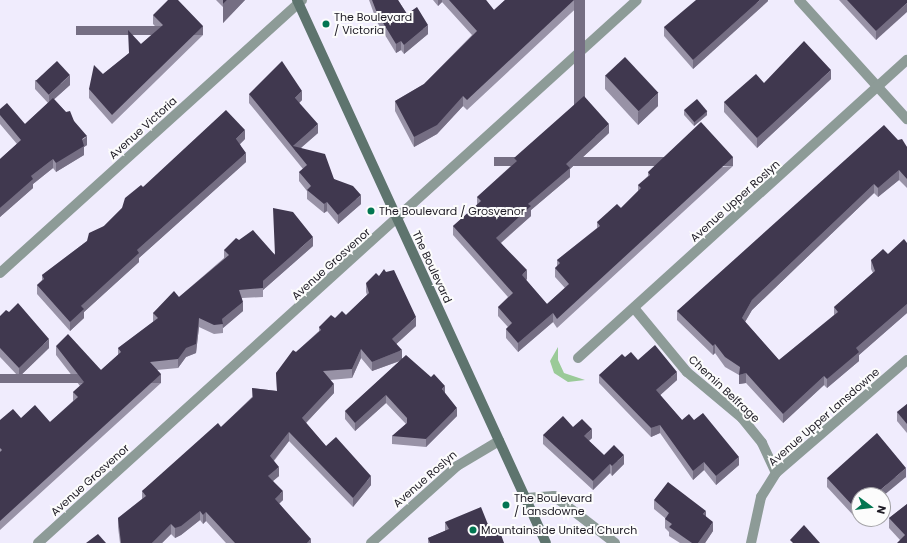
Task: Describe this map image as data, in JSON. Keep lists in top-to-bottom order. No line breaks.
{"streets":{"main road":["The Boulevard"],"street":["Avenue Victoria","Avenue Upper Roslyn","Avenue Grosvenor","Chemin Belfrage","Avenue Upper Lansdowne","Avenue Roslyn"]},"crossings":[["Avenue Victoria","The Boulevard"],["Avenue Upper Roslyn","Chemin Belfrage"],["Avenue Grosvenor","The Boulevard"],["The Boulevard","Avenue Roslyn"],["Chemin Belfrage","Avenue Upper Lansdowne"]],"places":["The Boulevard / Victoria","The Boulevard / Grosvenor","The Boulevard / Lansdowne","Mountainside United Church"],"north":"right"}
